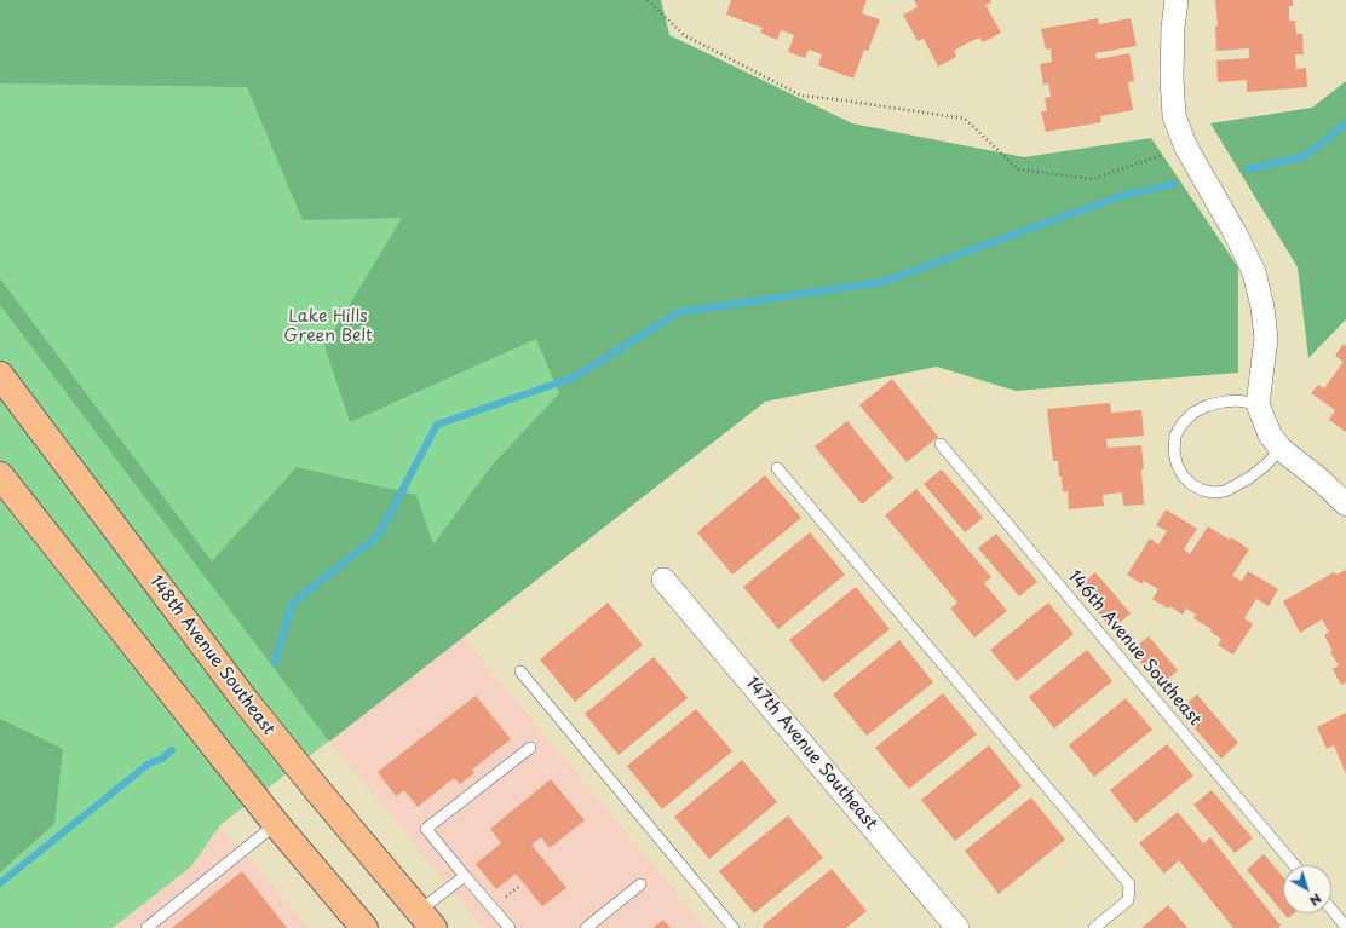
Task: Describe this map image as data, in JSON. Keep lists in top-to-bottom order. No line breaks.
{"streets":{"main road":["148th Avenue Southeast"],"street":["147th Avenue Southeast"],"lane":["146th Avenue Southeast"]},"parks":["Lake Hills Green Belt"],"north":"bottom right"}
